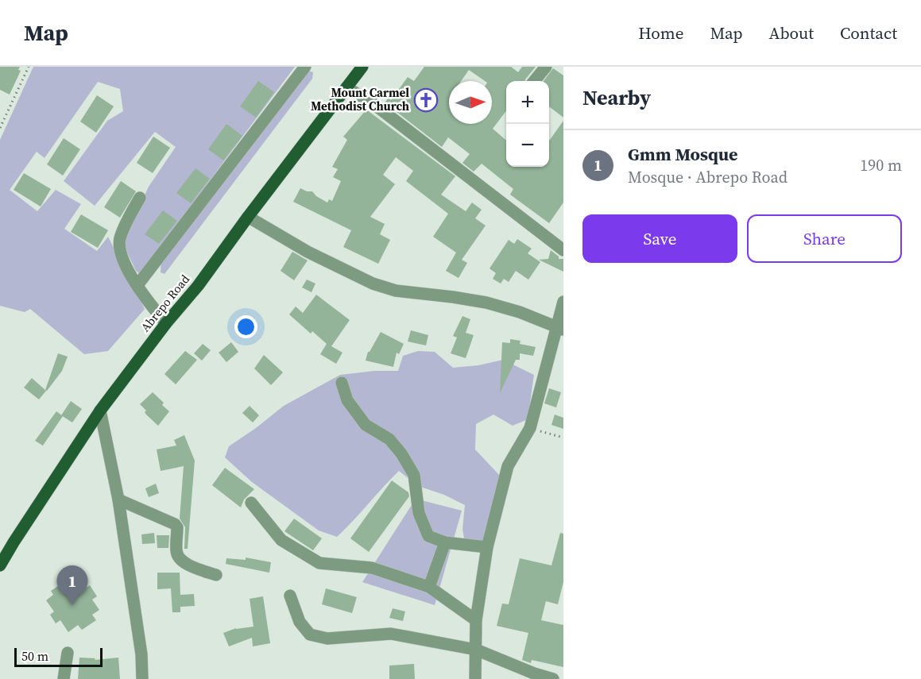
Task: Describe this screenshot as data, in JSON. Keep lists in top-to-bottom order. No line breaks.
{"streets":{"main road":["Abrepo Road"]},"places":{"church":["Mount Carmel Methodist Church"]},"scale_bar":"50 m","north":"right","page":{"header":"Map","nav":["Home","Map","About","Contact"],"heading":"Nearby","map_buttons":["+","−"],"list":[{"mark":"1","name":"Gmm Mosque","note":"Mosque · Abrepo Road","value":"190 m"}],"buttons":["Save","Share"],"pins":"1","scale":"50 m"}}
